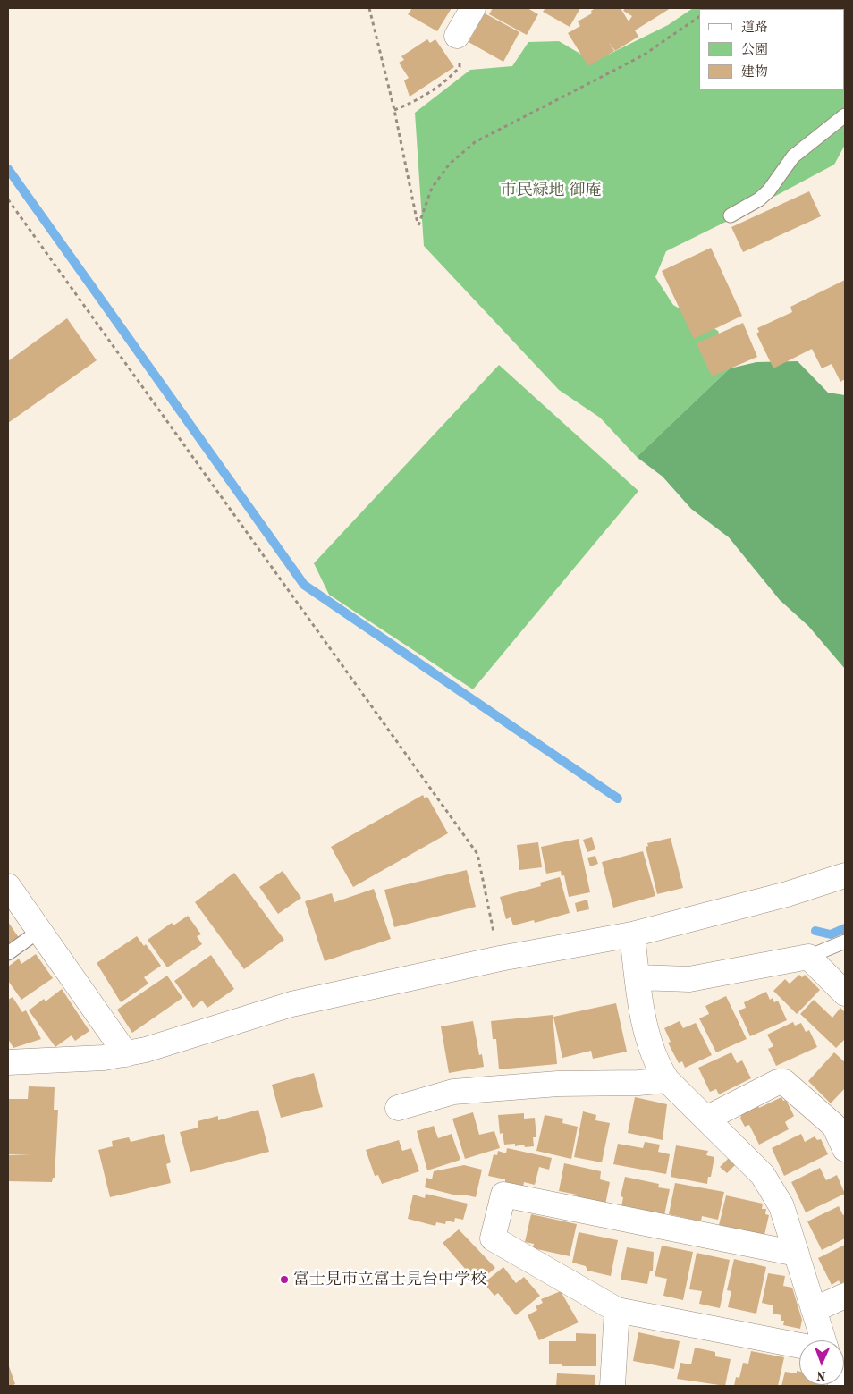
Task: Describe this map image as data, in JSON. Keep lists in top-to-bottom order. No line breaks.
{"parks":["市民緑地 御庵"],"places":["富士見市立富士見台中学校"],"legend":["道路","公園","建物"],"north":"bottom"}
